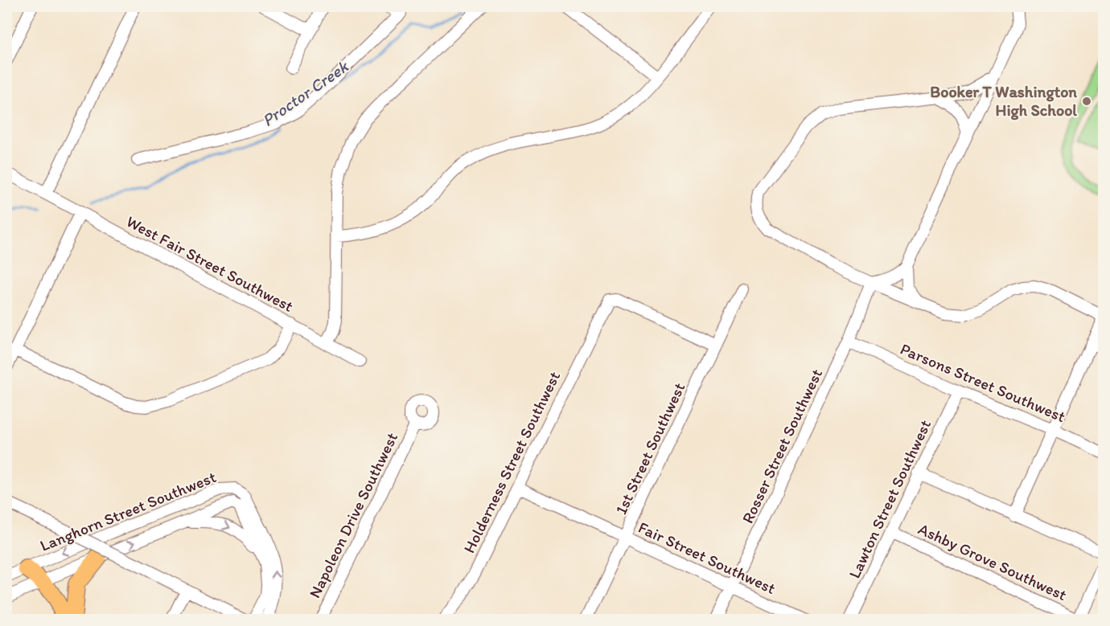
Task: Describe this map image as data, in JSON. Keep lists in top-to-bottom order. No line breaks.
{"streets":{"street":["West Fair Street Southwest","Parsons Street Southwest","Rosser Street Southwest","1st Street Southwest","Holderness Street Southwest","Lawton Street Southwest","Langhorn Street Southwest","Napoleon Drive Southwest","Fair Street Southwest","Ashby Grove Southwest"]},"crossings":[["Parsons Street Southwest","Rosser Street Southwest"],["Parsons Street Southwest","Lawton Street Southwest"],["Rosser Street Southwest","Fair Street Southwest"],["1st Street Southwest","Holderness Street Southwest"],["1st Street Southwest","Fair Street Southwest"],["Holderness Street Southwest","Fair Street Southwest"],["Lawton Street Southwest","Ashby Grove Southwest"]],"water":["Proctor Creek"],"places":["Booker T Washington High School"]}
